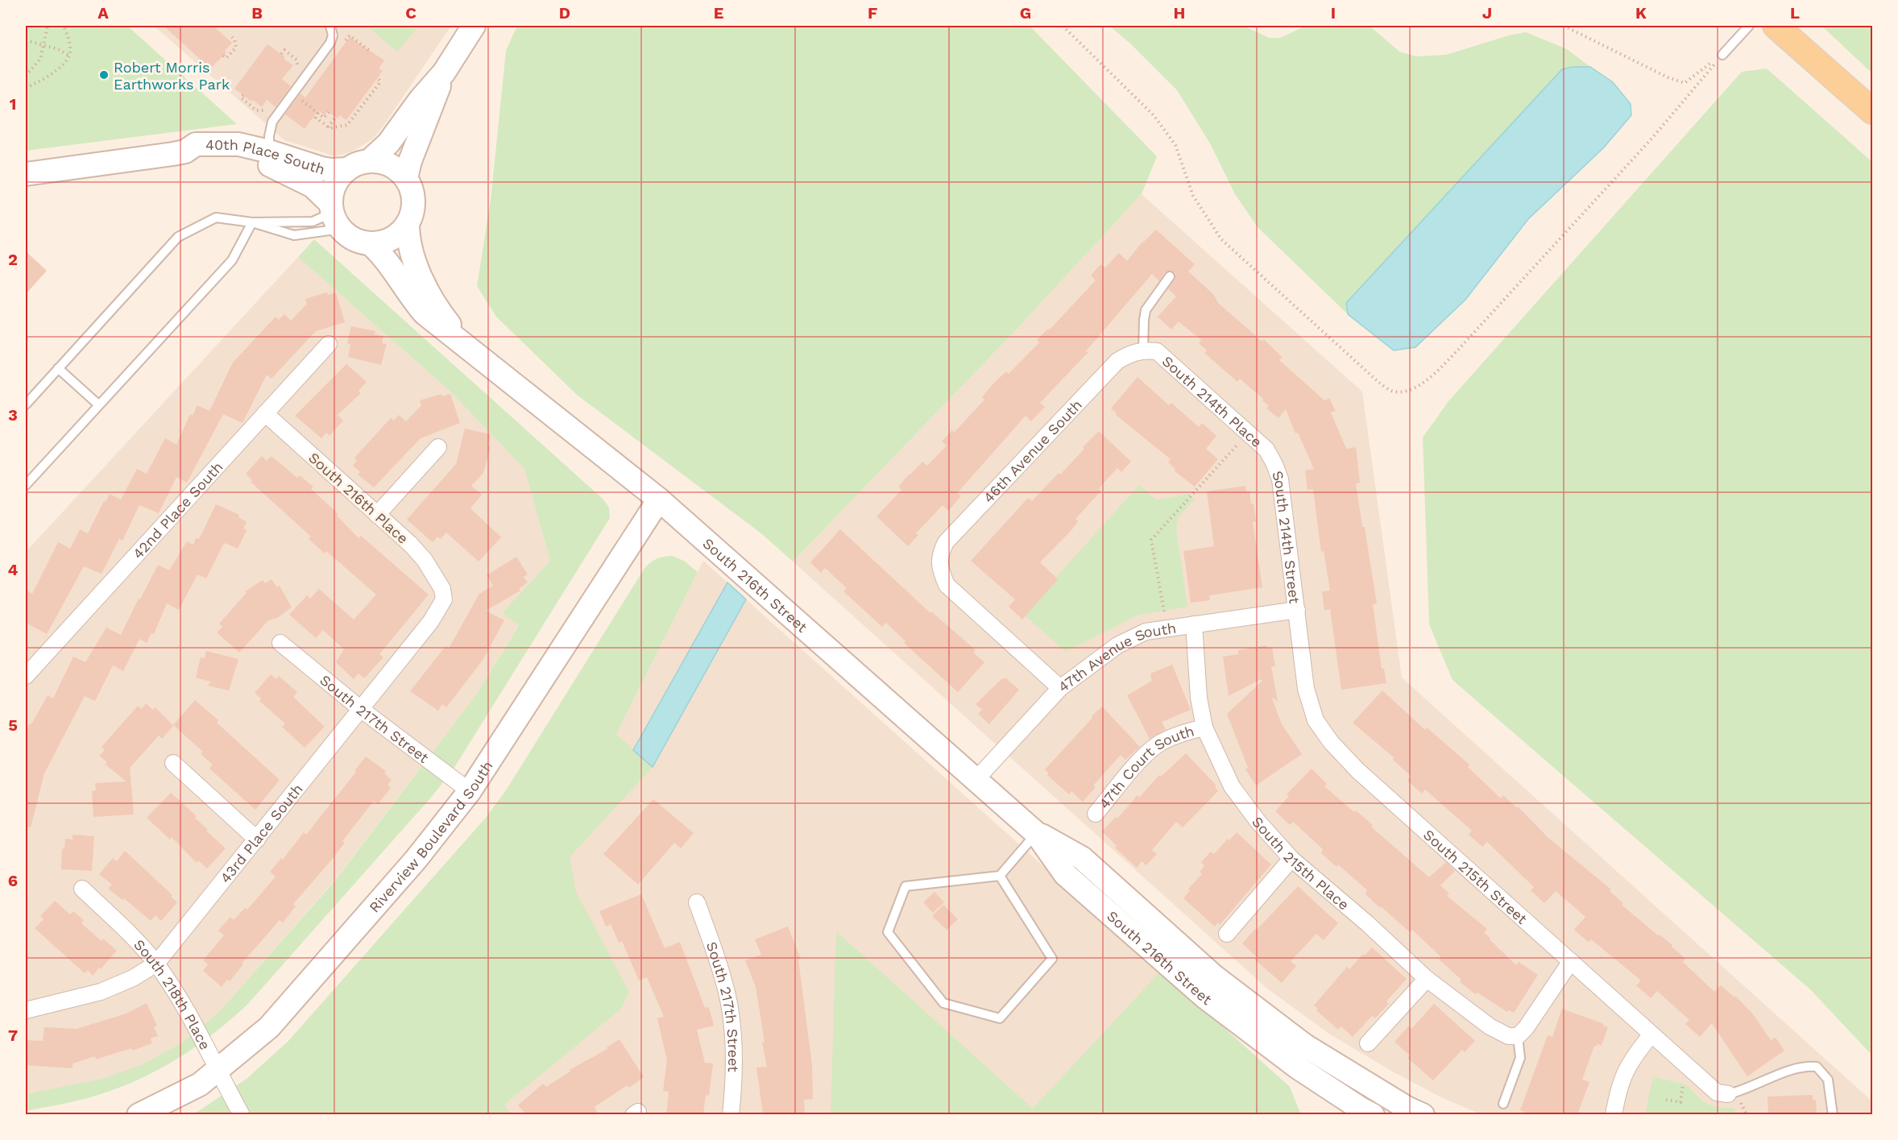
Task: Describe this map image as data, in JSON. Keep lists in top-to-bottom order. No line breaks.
{"streets":{"street":["40th Place South","South 214th Place","46th Avenue South","South 216th Place","42nd Place South","South 214th Street","South 216th Street","47th Avenue South","South 217th Street","47th Court South","43rd Place South","Riverview Boulevard South","South 215th Place","South 215th Street","South 218th Place"]},"crossings":[["40th Place South","South 216th Street"],["South 214th Place","46th Avenue South"],["South 214th Place","South 214th Street"],["46th Avenue South","47th Avenue South"],["South 216th Place","42nd Place South"],["South 216th Place","43rd Place South"],["South 214th Street","47th Avenue South"],["South 214th Street","South 215th Street"],["South 216th Street","47th Avenue South"],["South 216th Street","Riverview Boulevard South"],["47th Avenue South","South 215th Place"],["47th Avenue South","South 215th Street"],["South 217th Street","43rd Place South"],["South 217th Street","Riverview Boulevard South"],["47th Court South","South 215th Place"],["43rd Place South","South 218th Place"],["Riverview Boulevard South","South 218th Place"]],"places":["Robert Morris Earthworks Park"],"grid":{"columns":["A","B","C","D","E","F","G","H","I","J","K","L"],"rows":["1","2","3","4","5","6","7"]}}
